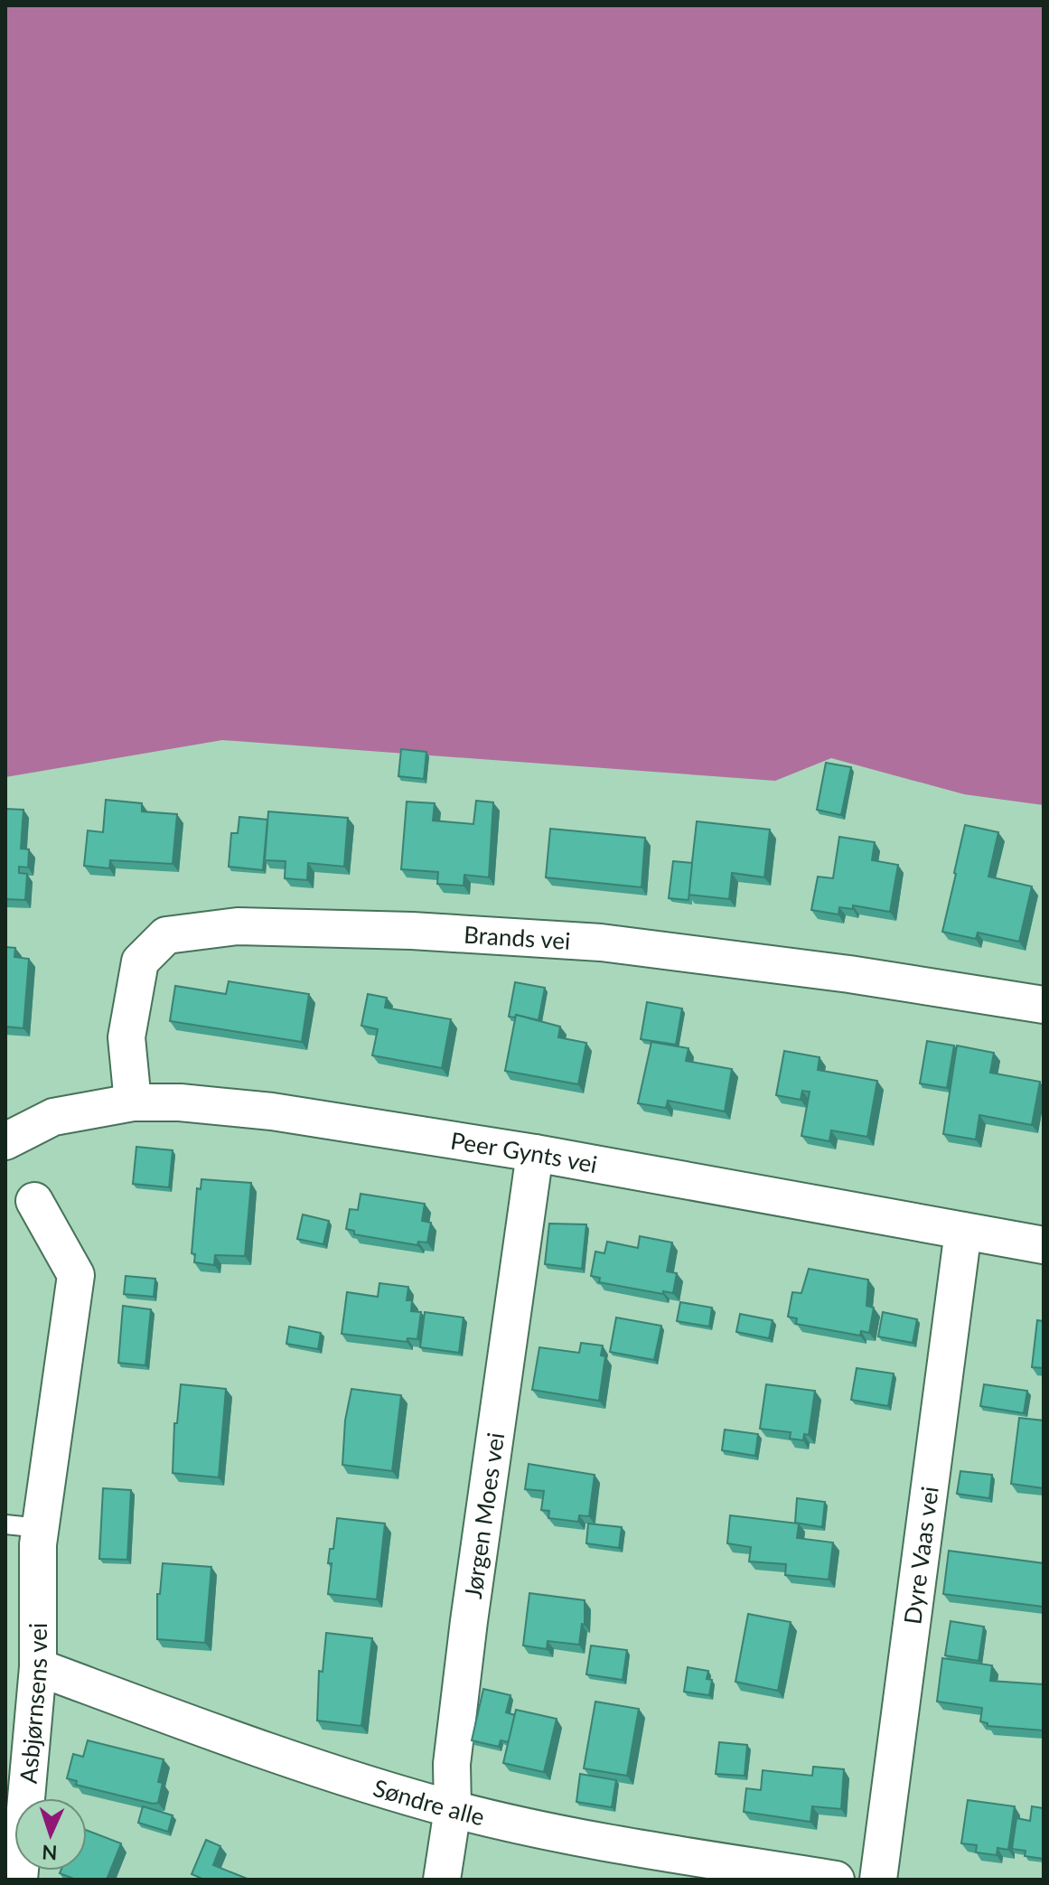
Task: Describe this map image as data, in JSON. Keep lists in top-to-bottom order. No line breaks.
{"streets":{"street":["Brands vei","Peer Gynts vei","Jørgen Moes vei","Dyre Vaas vei","Asbjørnsens vei","Søndre alle"]},"crossings":[["Brands vei","Peer Gynts vei"],["Peer Gynts vei","Jørgen Moes vei"],["Peer Gynts vei","Dyre Vaas vei"],["Jørgen Moes vei","Søndre alle"],["Asbjørnsens vei","Søndre alle"]],"north":"bottom"}
